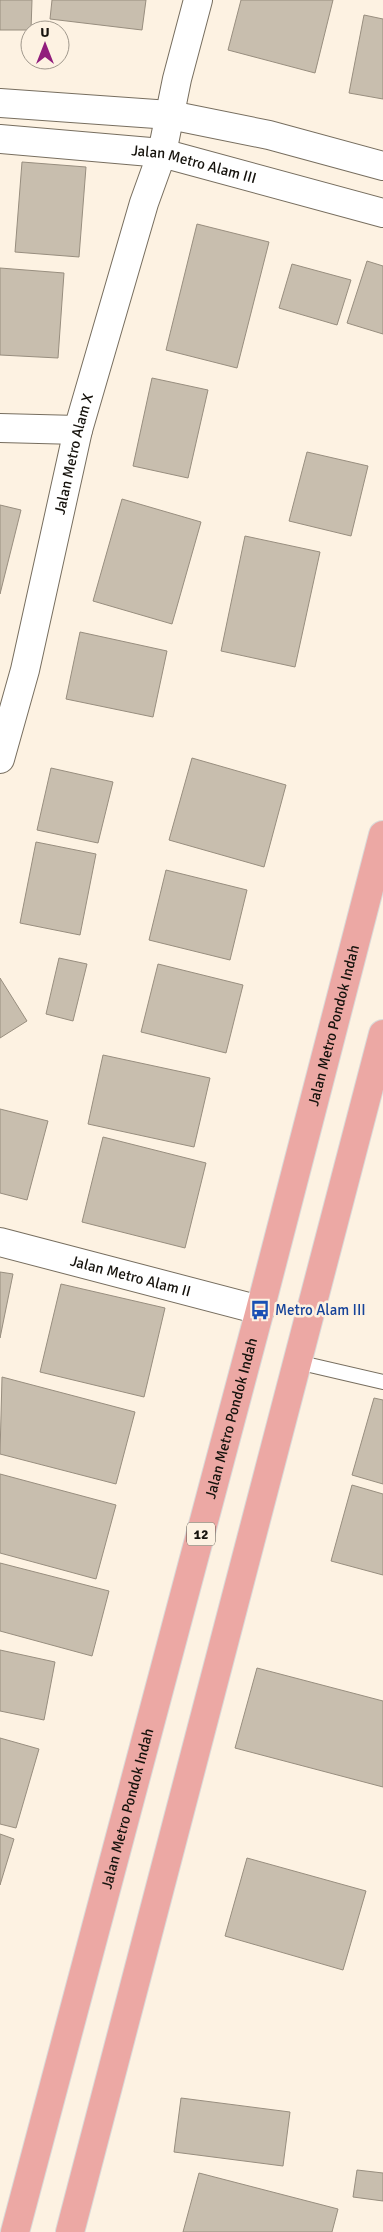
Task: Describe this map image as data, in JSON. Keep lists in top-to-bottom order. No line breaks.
{"streets":{"highway":["Jalan Metro Pondok Indah","12"],"street":["Jalan Metro Alam III","Jalan Metro Alam X","Jalan Metro Alam II"]},"crossings":[["Jalan Metro Alam III","Jalan Metro Alam X"],["Jalan Metro Pondok Indah","Jalan Metro Alam II"]],"places":{"bus stop":["Metro Alam III"]},"north":"top"}
